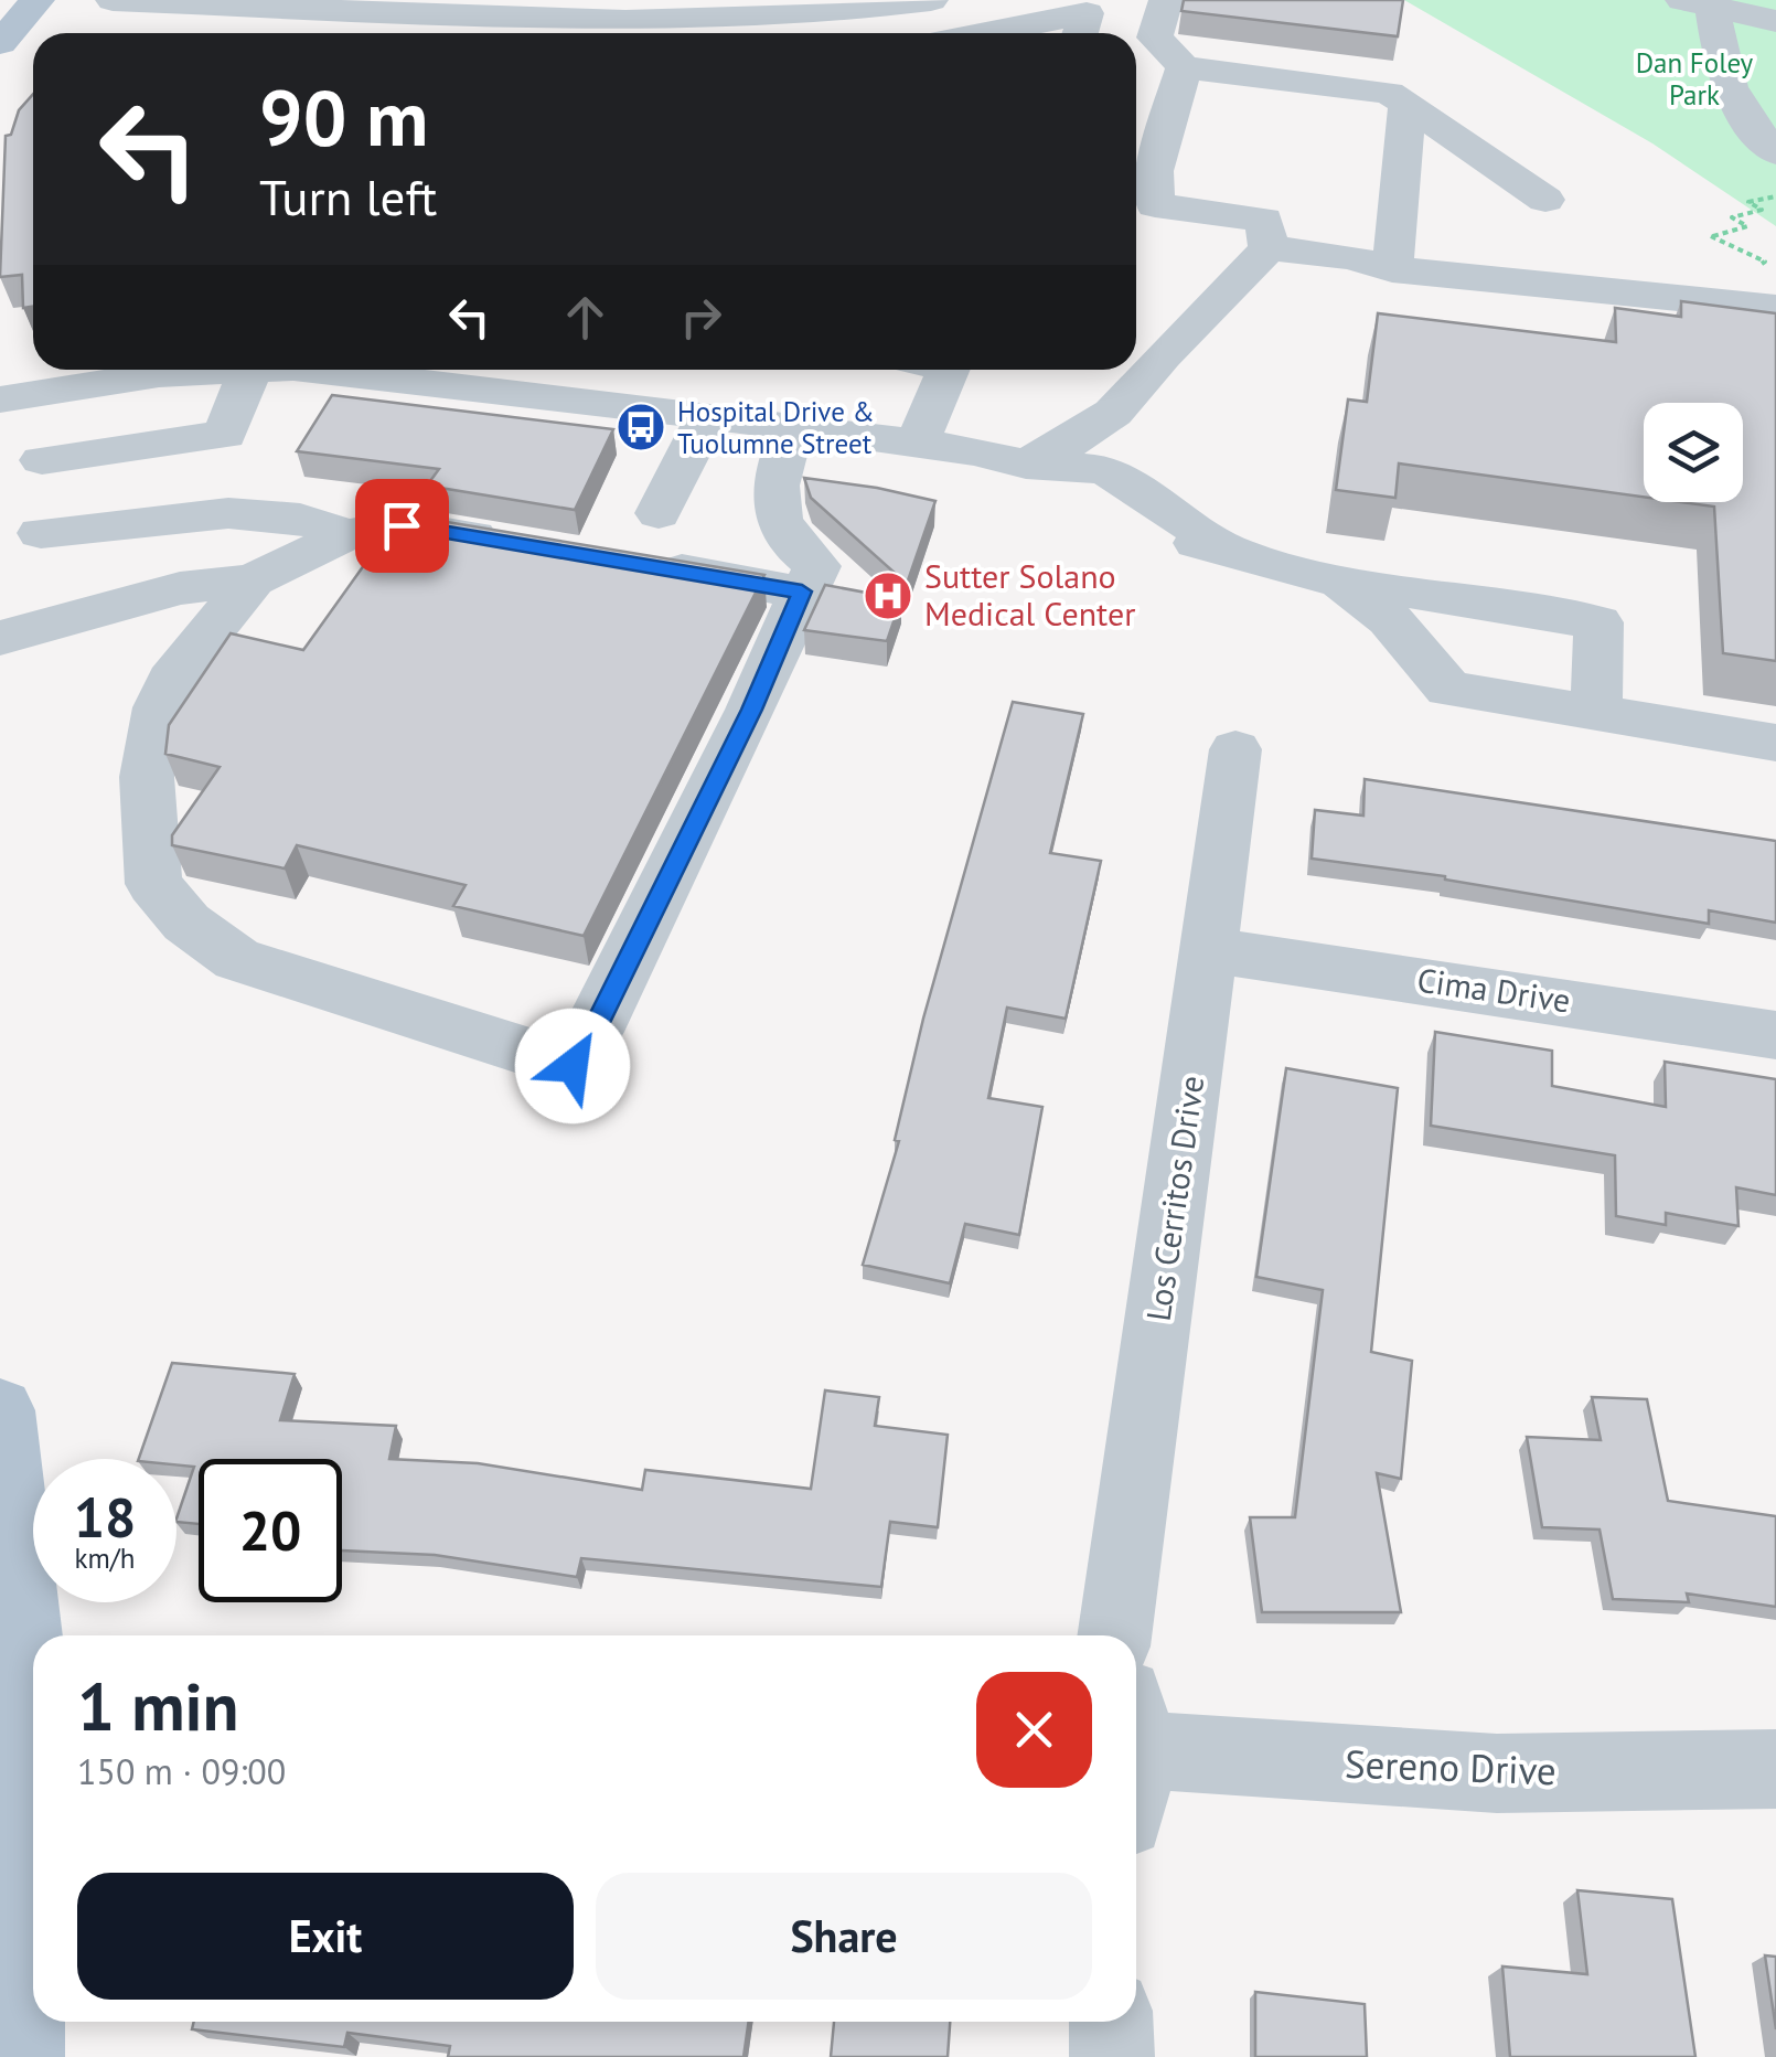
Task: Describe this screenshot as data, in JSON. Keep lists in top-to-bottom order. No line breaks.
{"streets":{"street":["Cima Drive","Los Cerritos Drive","Sereno Drive"]},"crossings":[["Cima Drive","Los Cerritos Drive"]],"parks":["Dan Foley Park"],"places":{"bus stop":["Hospital Drive & Tuolumne Street"],"hospital":["Sutter Solano Medical Center"]},"page":{"turn":["90 m","Turn left"],"speed":"18 km/h","limit":"20","heading":["1 min","150 m · 09:00"],"buttons":["Exit","Share"]}}
